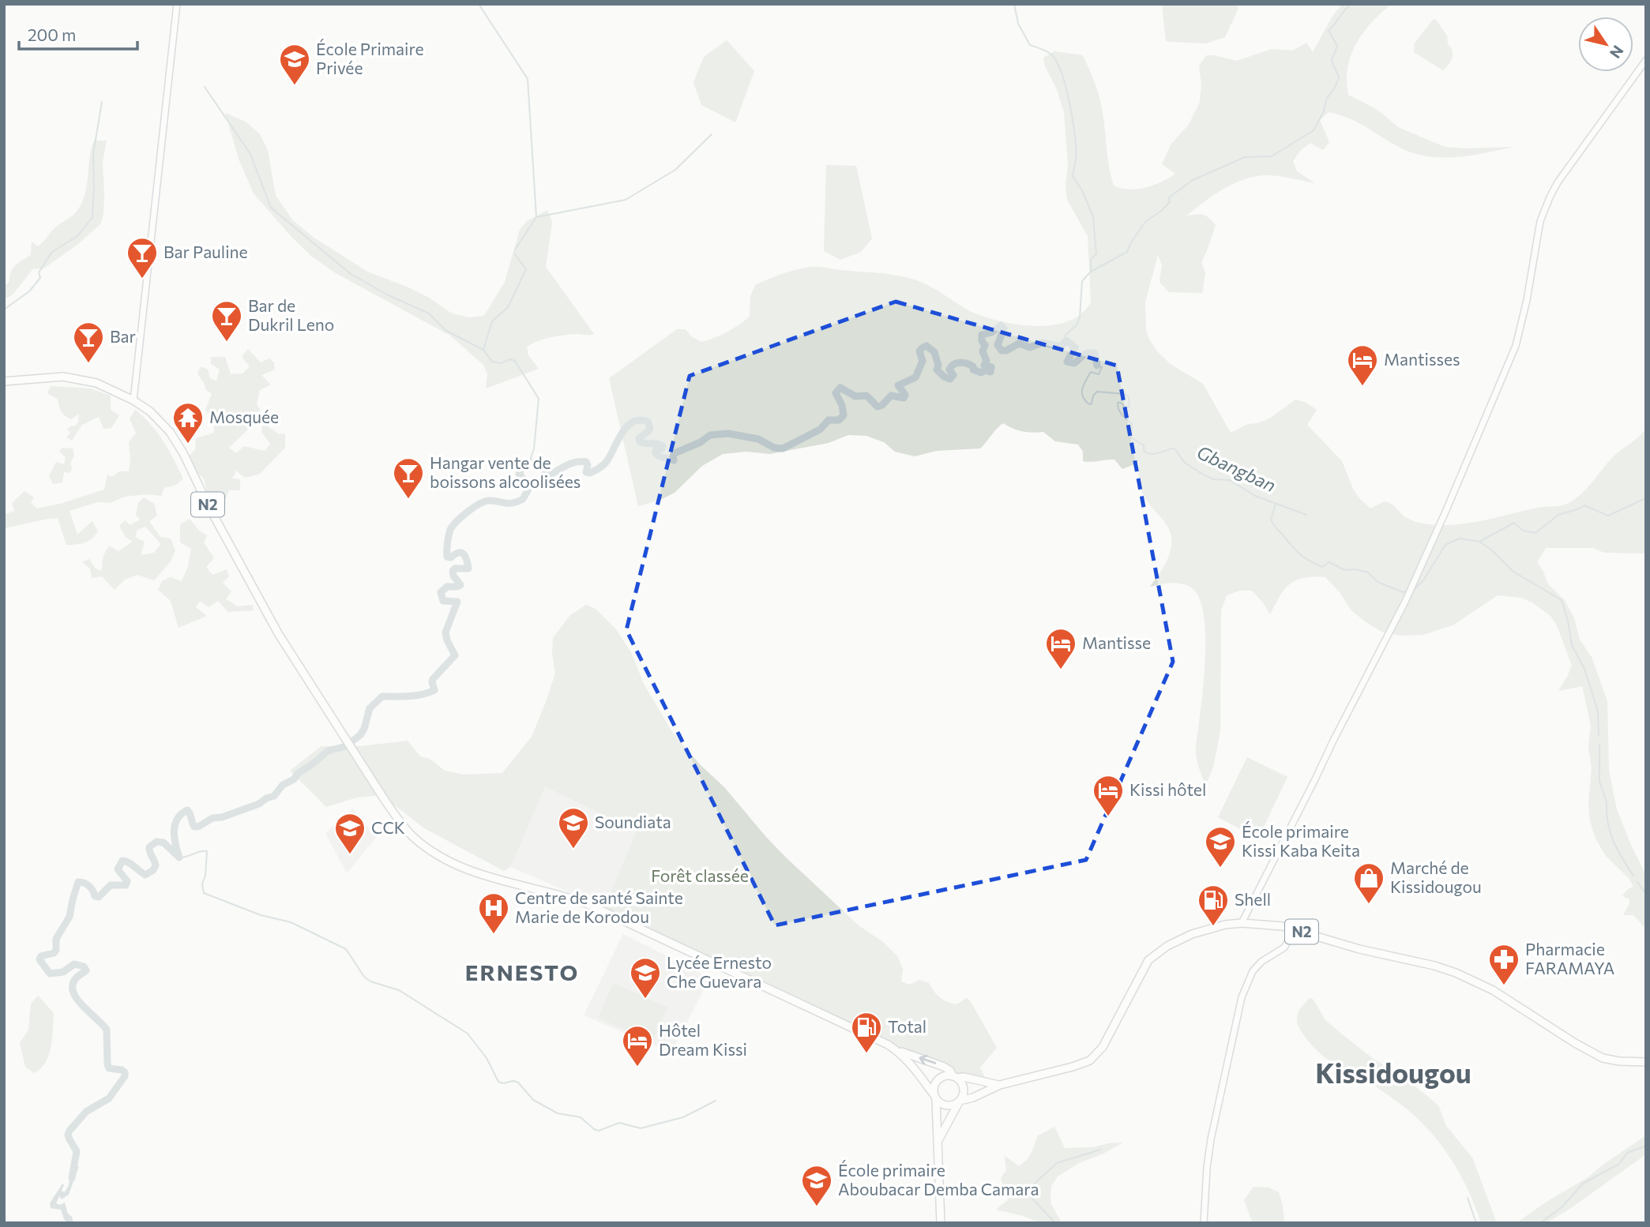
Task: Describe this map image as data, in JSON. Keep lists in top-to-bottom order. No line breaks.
{"streets":{"highway":["N2"]},"districts":["ERNESTO","Kissidougou"],"water":["Gbangban"],"parks":["Forêt classée"],"places":{"school or university":["École Primaire Privée","Soundiata","CCK","École primaire Kissi Kaba Keita","Lycée Ernesto Che Guevara","École primaire Aboubacar Demba Camara"],"bar":["Bar Pauline","Bar de Dukril Leno","Bar","Hangar vente de boissons alcoolisées"],"hotel":["Mantisses","Mantisse","Kissi hôtel","Hôtel Dream Kissi"],"temple":["Mosquée"],"shop":["Marché de Kissidougou"],"fuel station":["Shell","Total"],"hospital":["Centre de santé Sainte Marie de Korodou"],"pharmacy":["Pharmacie FARAMAYA"]},"scale_bar":"200 m","north":"bottom right"}
